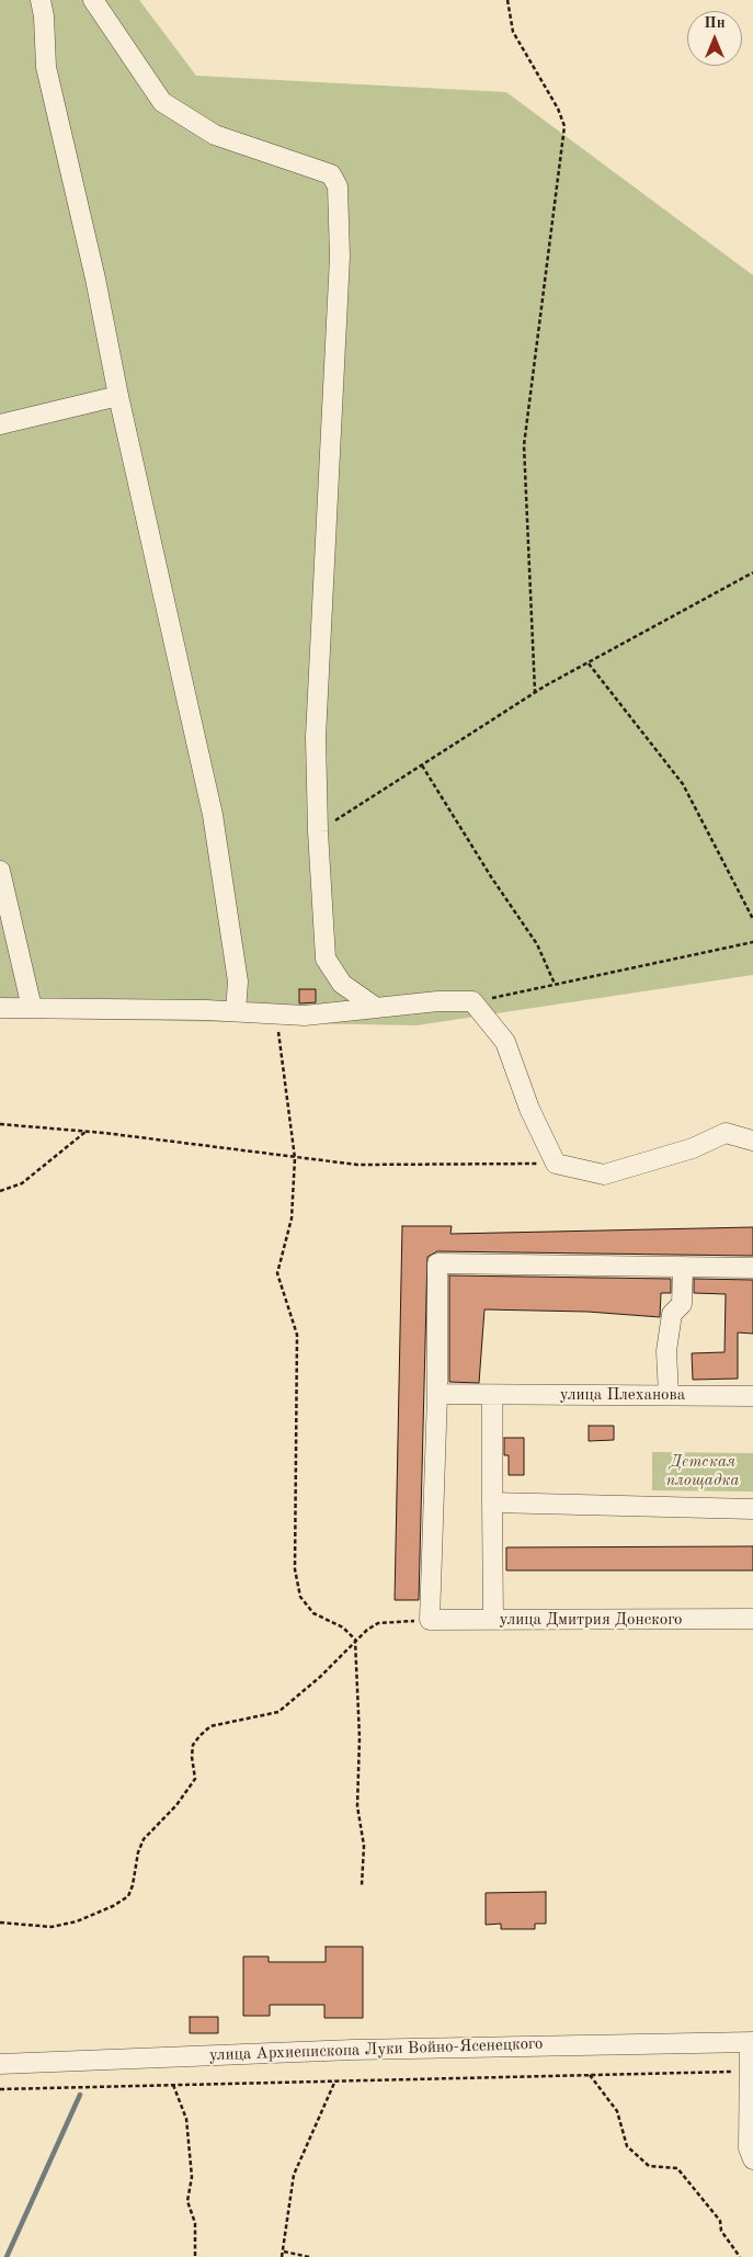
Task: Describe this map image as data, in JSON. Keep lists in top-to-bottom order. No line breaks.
{"streets":{"street":["улица Плеханова","улица Дмитрия Донского","улица Архиепископа Луки Войно-Ясенецкого"]},"parks":["Детская площадка"],"north":"top"}
